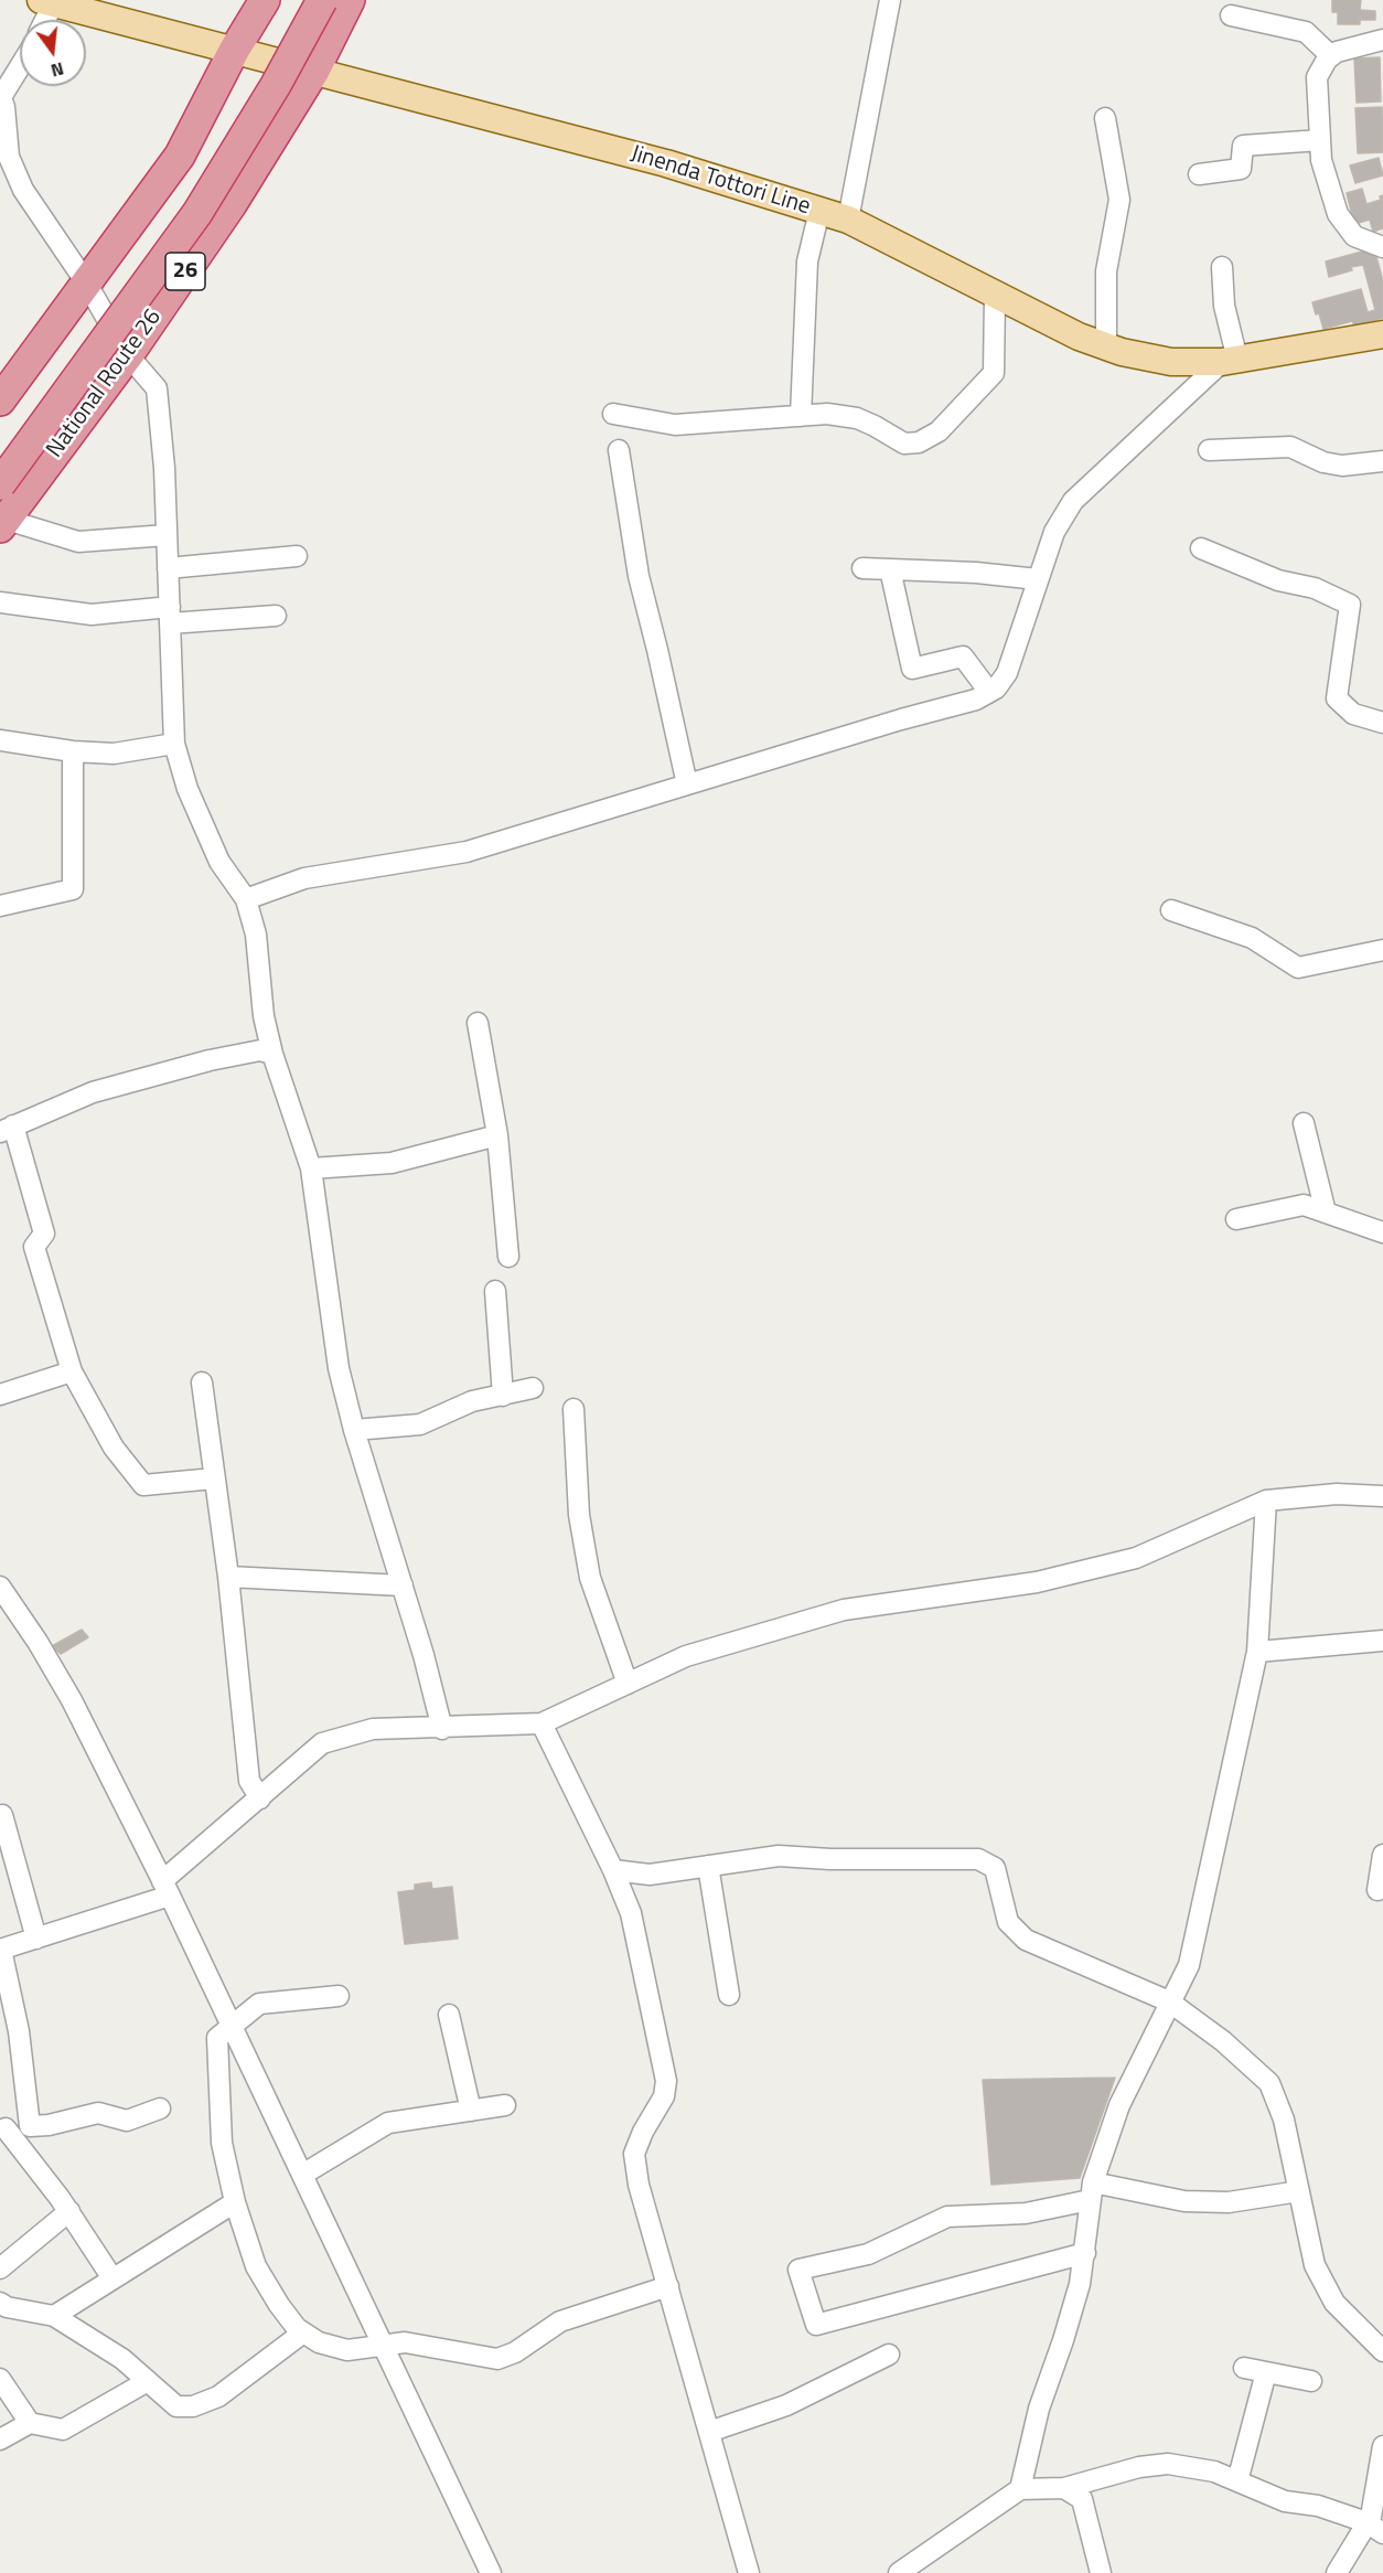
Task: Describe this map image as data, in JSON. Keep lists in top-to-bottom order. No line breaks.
{"streets":{"highway":["26","National Route 26"],"main road":["Jinenda Tottori Line"]},"crossings":[["Jinenda Tottori Line","National Route 26"]],"north":"bottom"}
